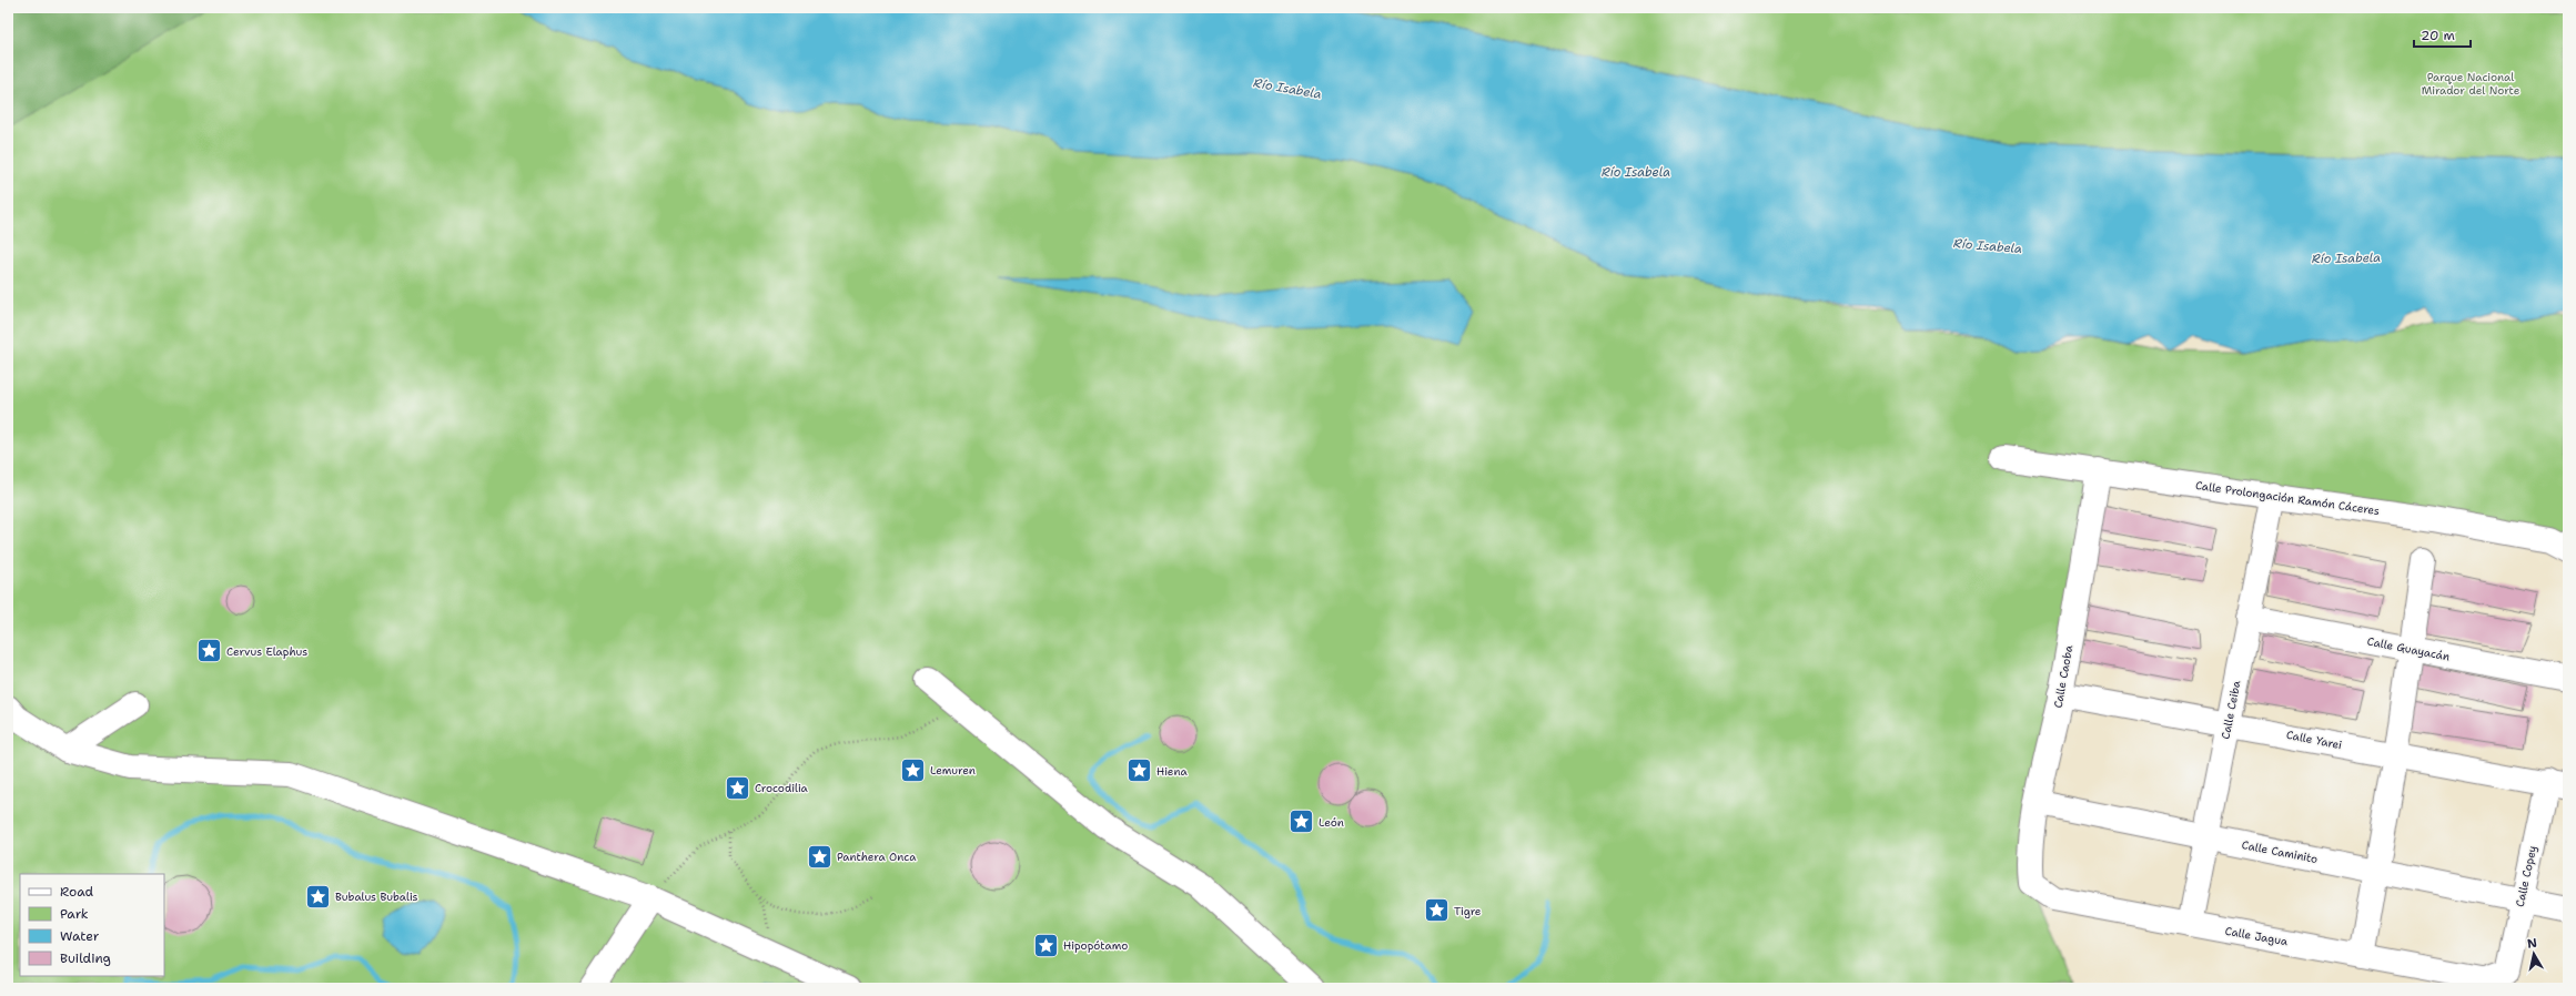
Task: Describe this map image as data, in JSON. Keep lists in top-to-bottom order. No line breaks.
{"streets":{"street":["Calle Prolongación Ramón Cáceres","Calle Guayacán","Calle Caoba","Calle Ceiba","Calle Yarei","Calle Caminito","Calle Copey","Calle Jagua"]},"crossings":[["Calle Prolongación Ramón Cáceres","Calle Caoba"],["Calle Prolongación Ramón Cáceres","Calle Ceiba"],["Calle Guayacán","Calle Ceiba"],["Calle Caoba","Calle Yarei"],["Calle Caoba","Calle Caminito"],["Calle Caoba","Calle Jagua"],["Calle Ceiba","Calle Yarei"],["Calle Ceiba","Calle Caminito"],["Calle Ceiba","Calle Jagua"],["Calle Yarei","Calle Copey"],["Calle Caminito","Calle Copey"],["Calle Copey","Calle Jagua"]],"water":["Río Isabela"],"parks":["Parque Nacional Mirador del Norte"],"places":{"place":["Cervus Elaphus","Lemuren","Hiena","Crocodilia","León","Panthera Onca","Bubalus Bubalis","Tigre","Hipopótamo"]},"legend":["Road","Park","Water","Building"],"scale_bar":"20 m","north":"top"}
